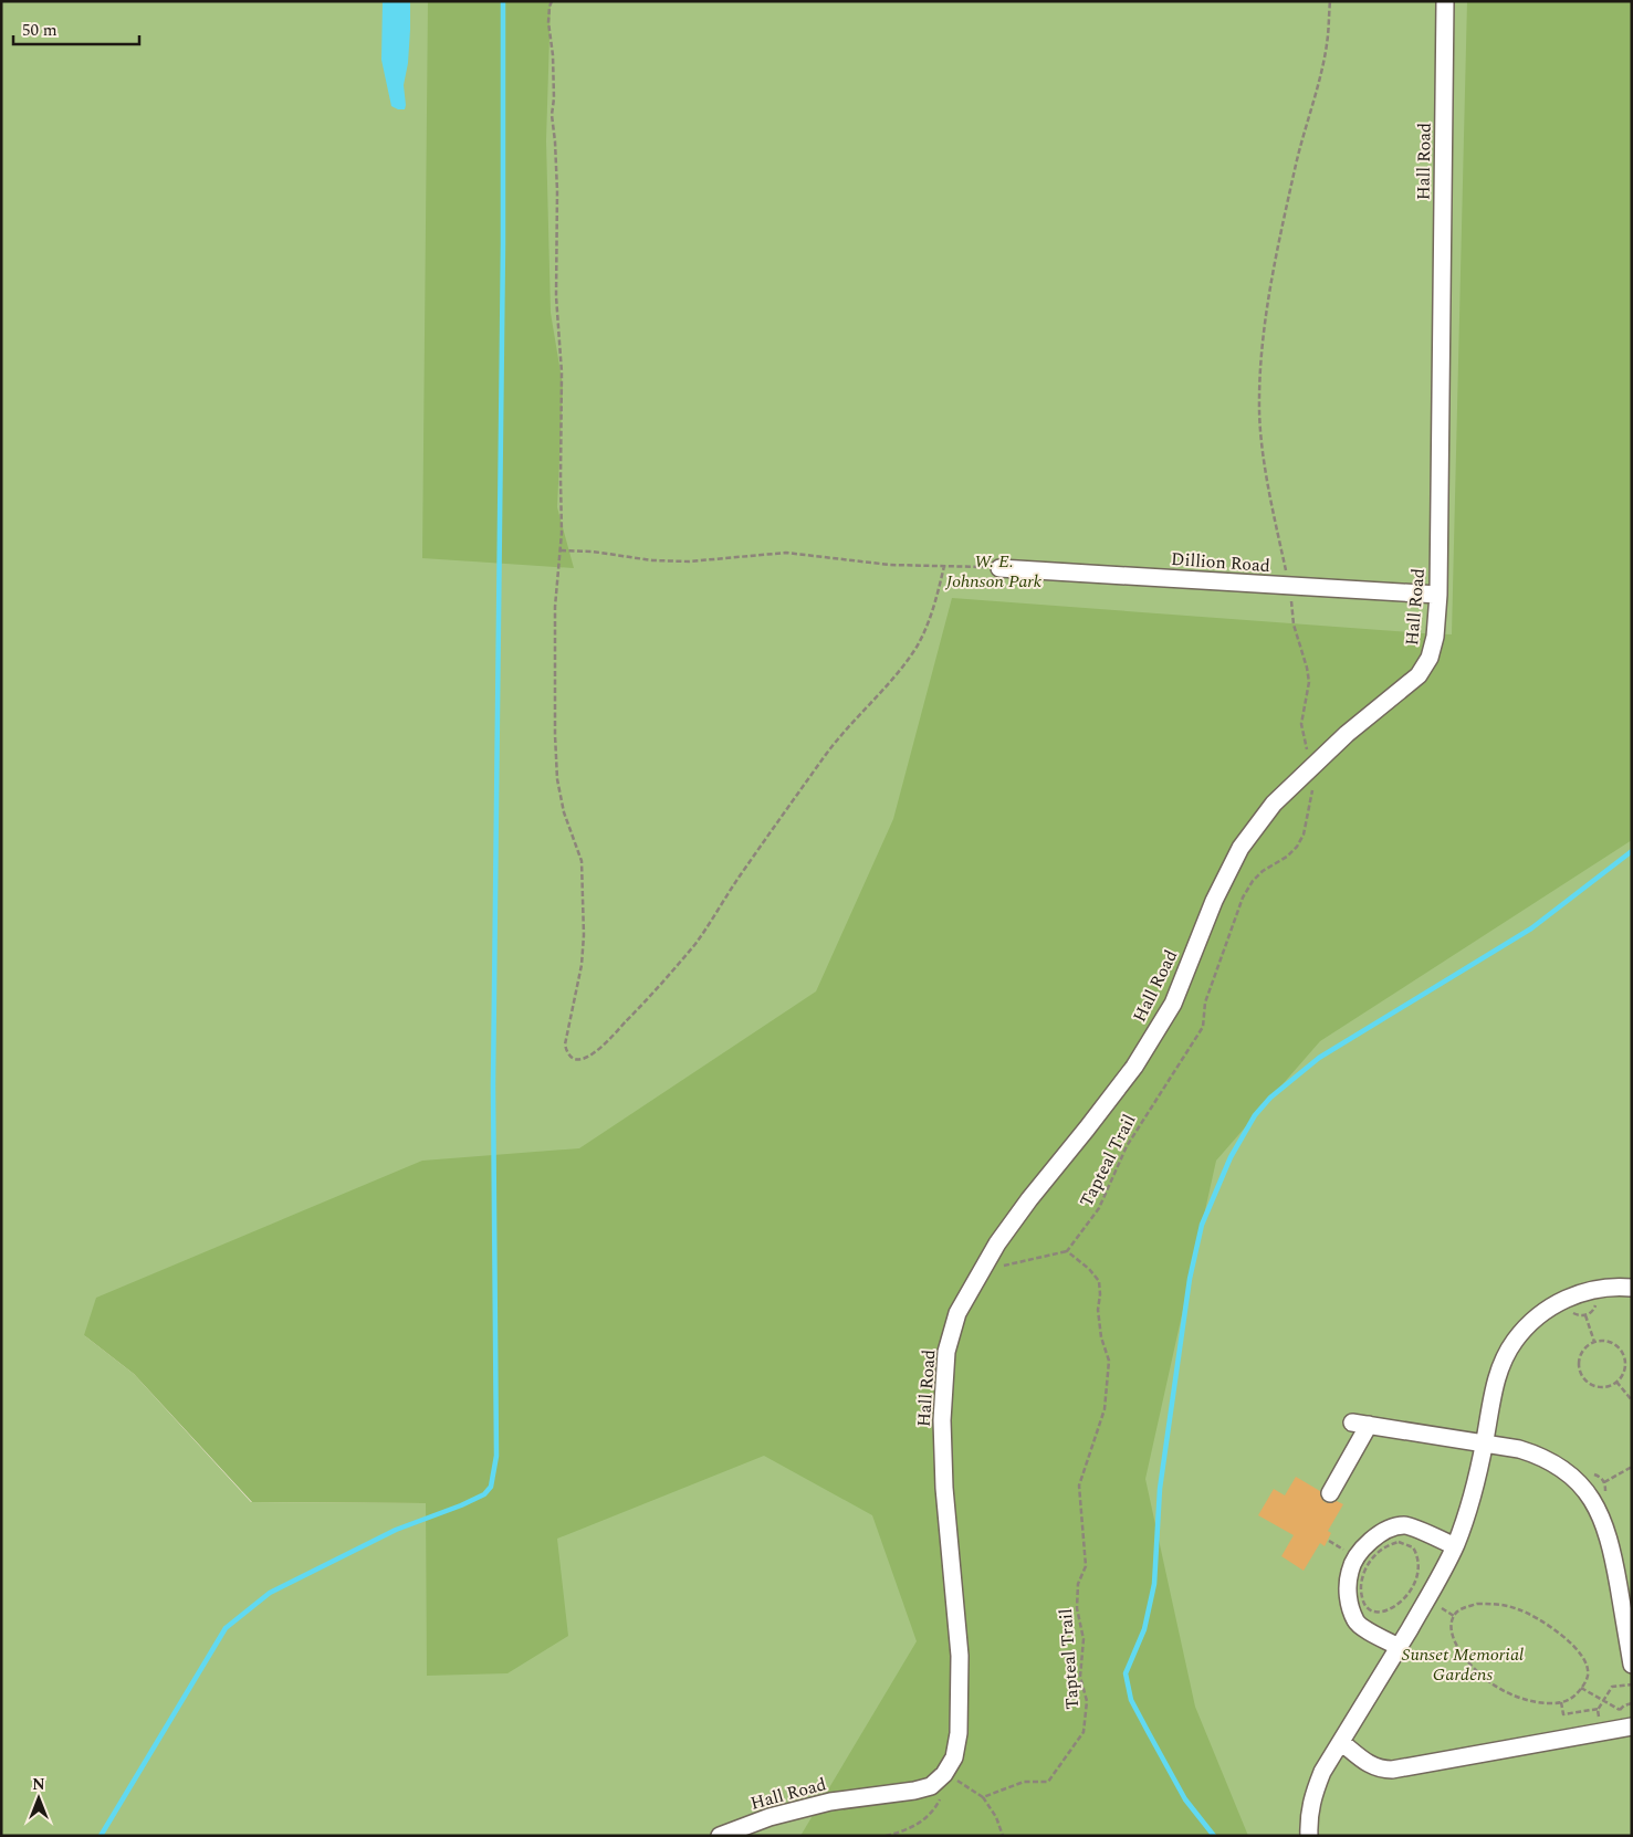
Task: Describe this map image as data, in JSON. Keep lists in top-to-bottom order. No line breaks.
{"streets":{"street":["Hall Road","Dillion Road"],"path":["Tapteal Trail"]},"crossings":[["Hall Road","Dillion Road"],["Hall Road","Tapteal Trail"],["Dillion Road","Tapteal Trail"]],"parks":["W. E. Johnson Park","Sunset Memorial Gardens"],"scale_bar":"50 m","north":"top"}
